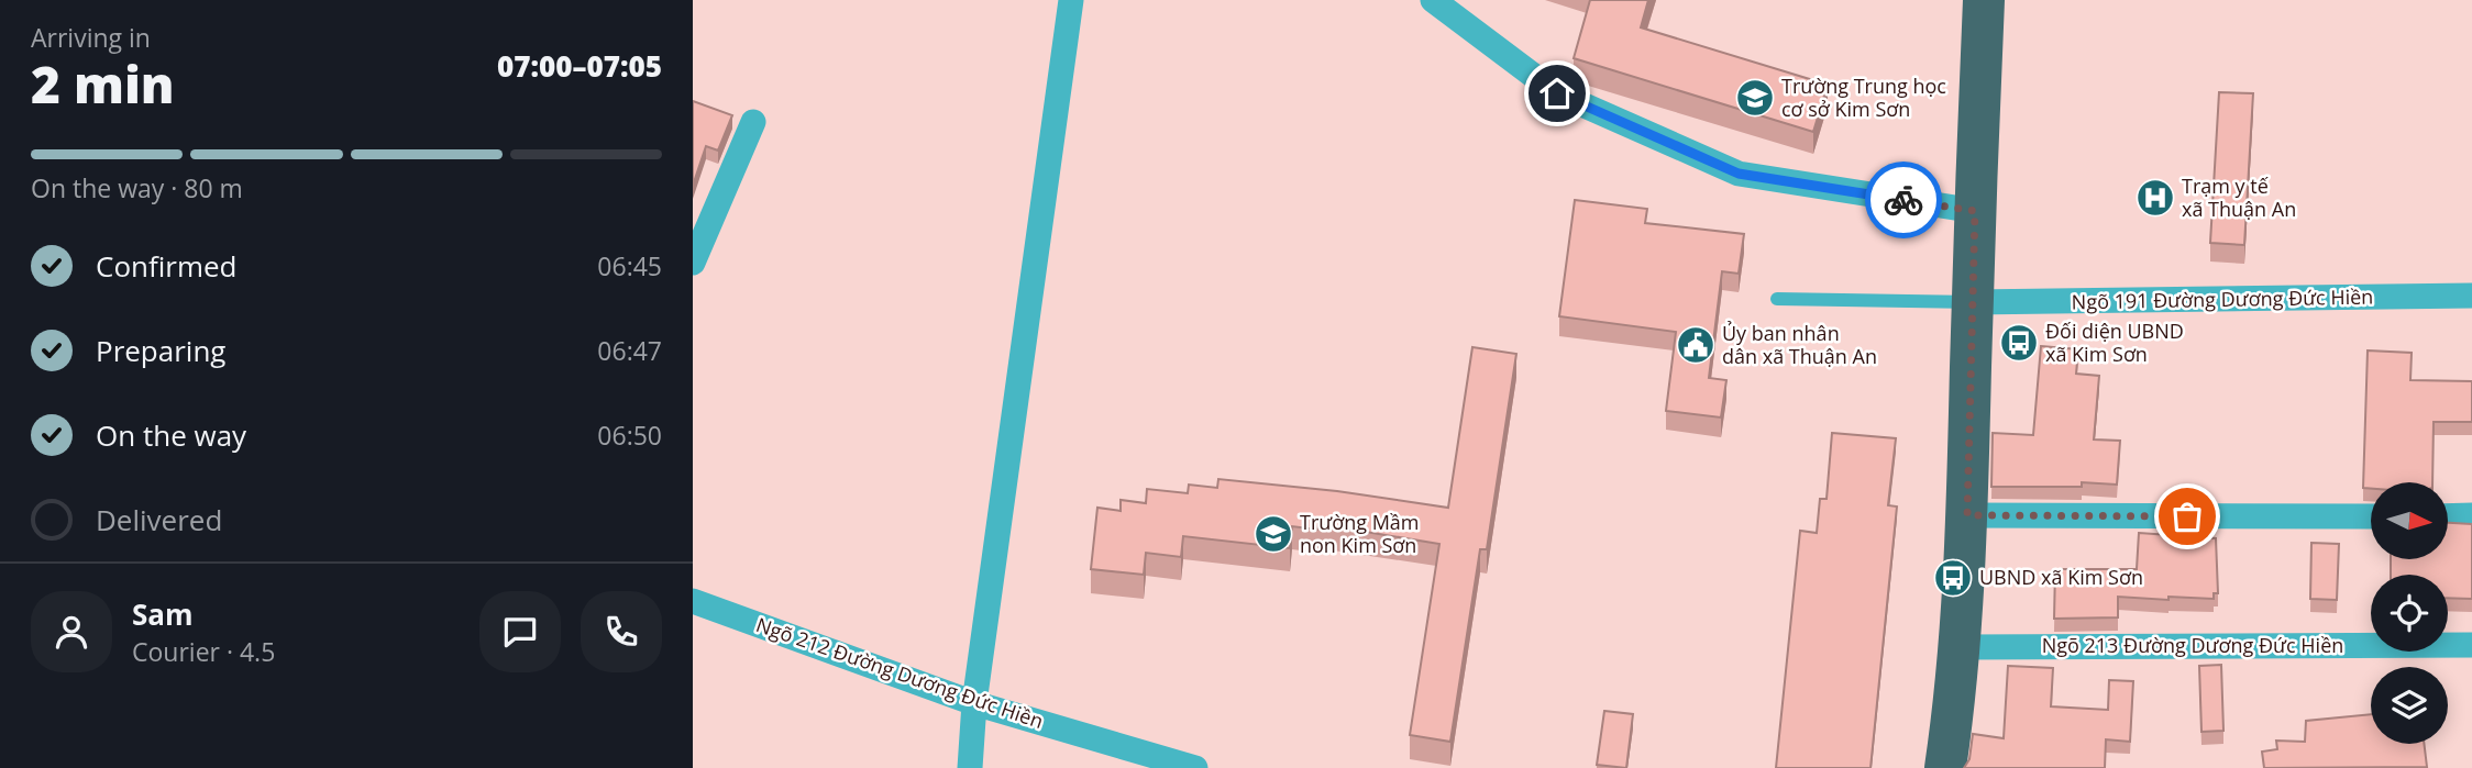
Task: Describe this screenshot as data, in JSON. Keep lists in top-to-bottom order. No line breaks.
{"streets":{"street":["Ngõ 191 Đường Dương Đức Hiền","Ngõ 213 Đường Dương Đức Hiền","Ngõ 212 Đường Dương Đức Hiền"]},"places":{"school or university":["Trường Trung học cơ sở Kim Sơn","Trường Mầm non Kim Sơn"],"hospital":["Trạm y tế xã Thuận An"],"bus stop":["Đối diện UBND xã Kim Sơn","UBND xã Kim Sơn"],"public building":["Ủy ban nhân dân xã Thuận An"]},"north":"right","page":{"heading":["2 min","Arriving in","07:00–07:05"],"panel":["Sam","Courier · 4.5"],"bar":"On the way · 80 m","list":[["Confirmed","06:45"],["Preparing","06:47"],["On the way","06:50"],"Delivered"]}}
